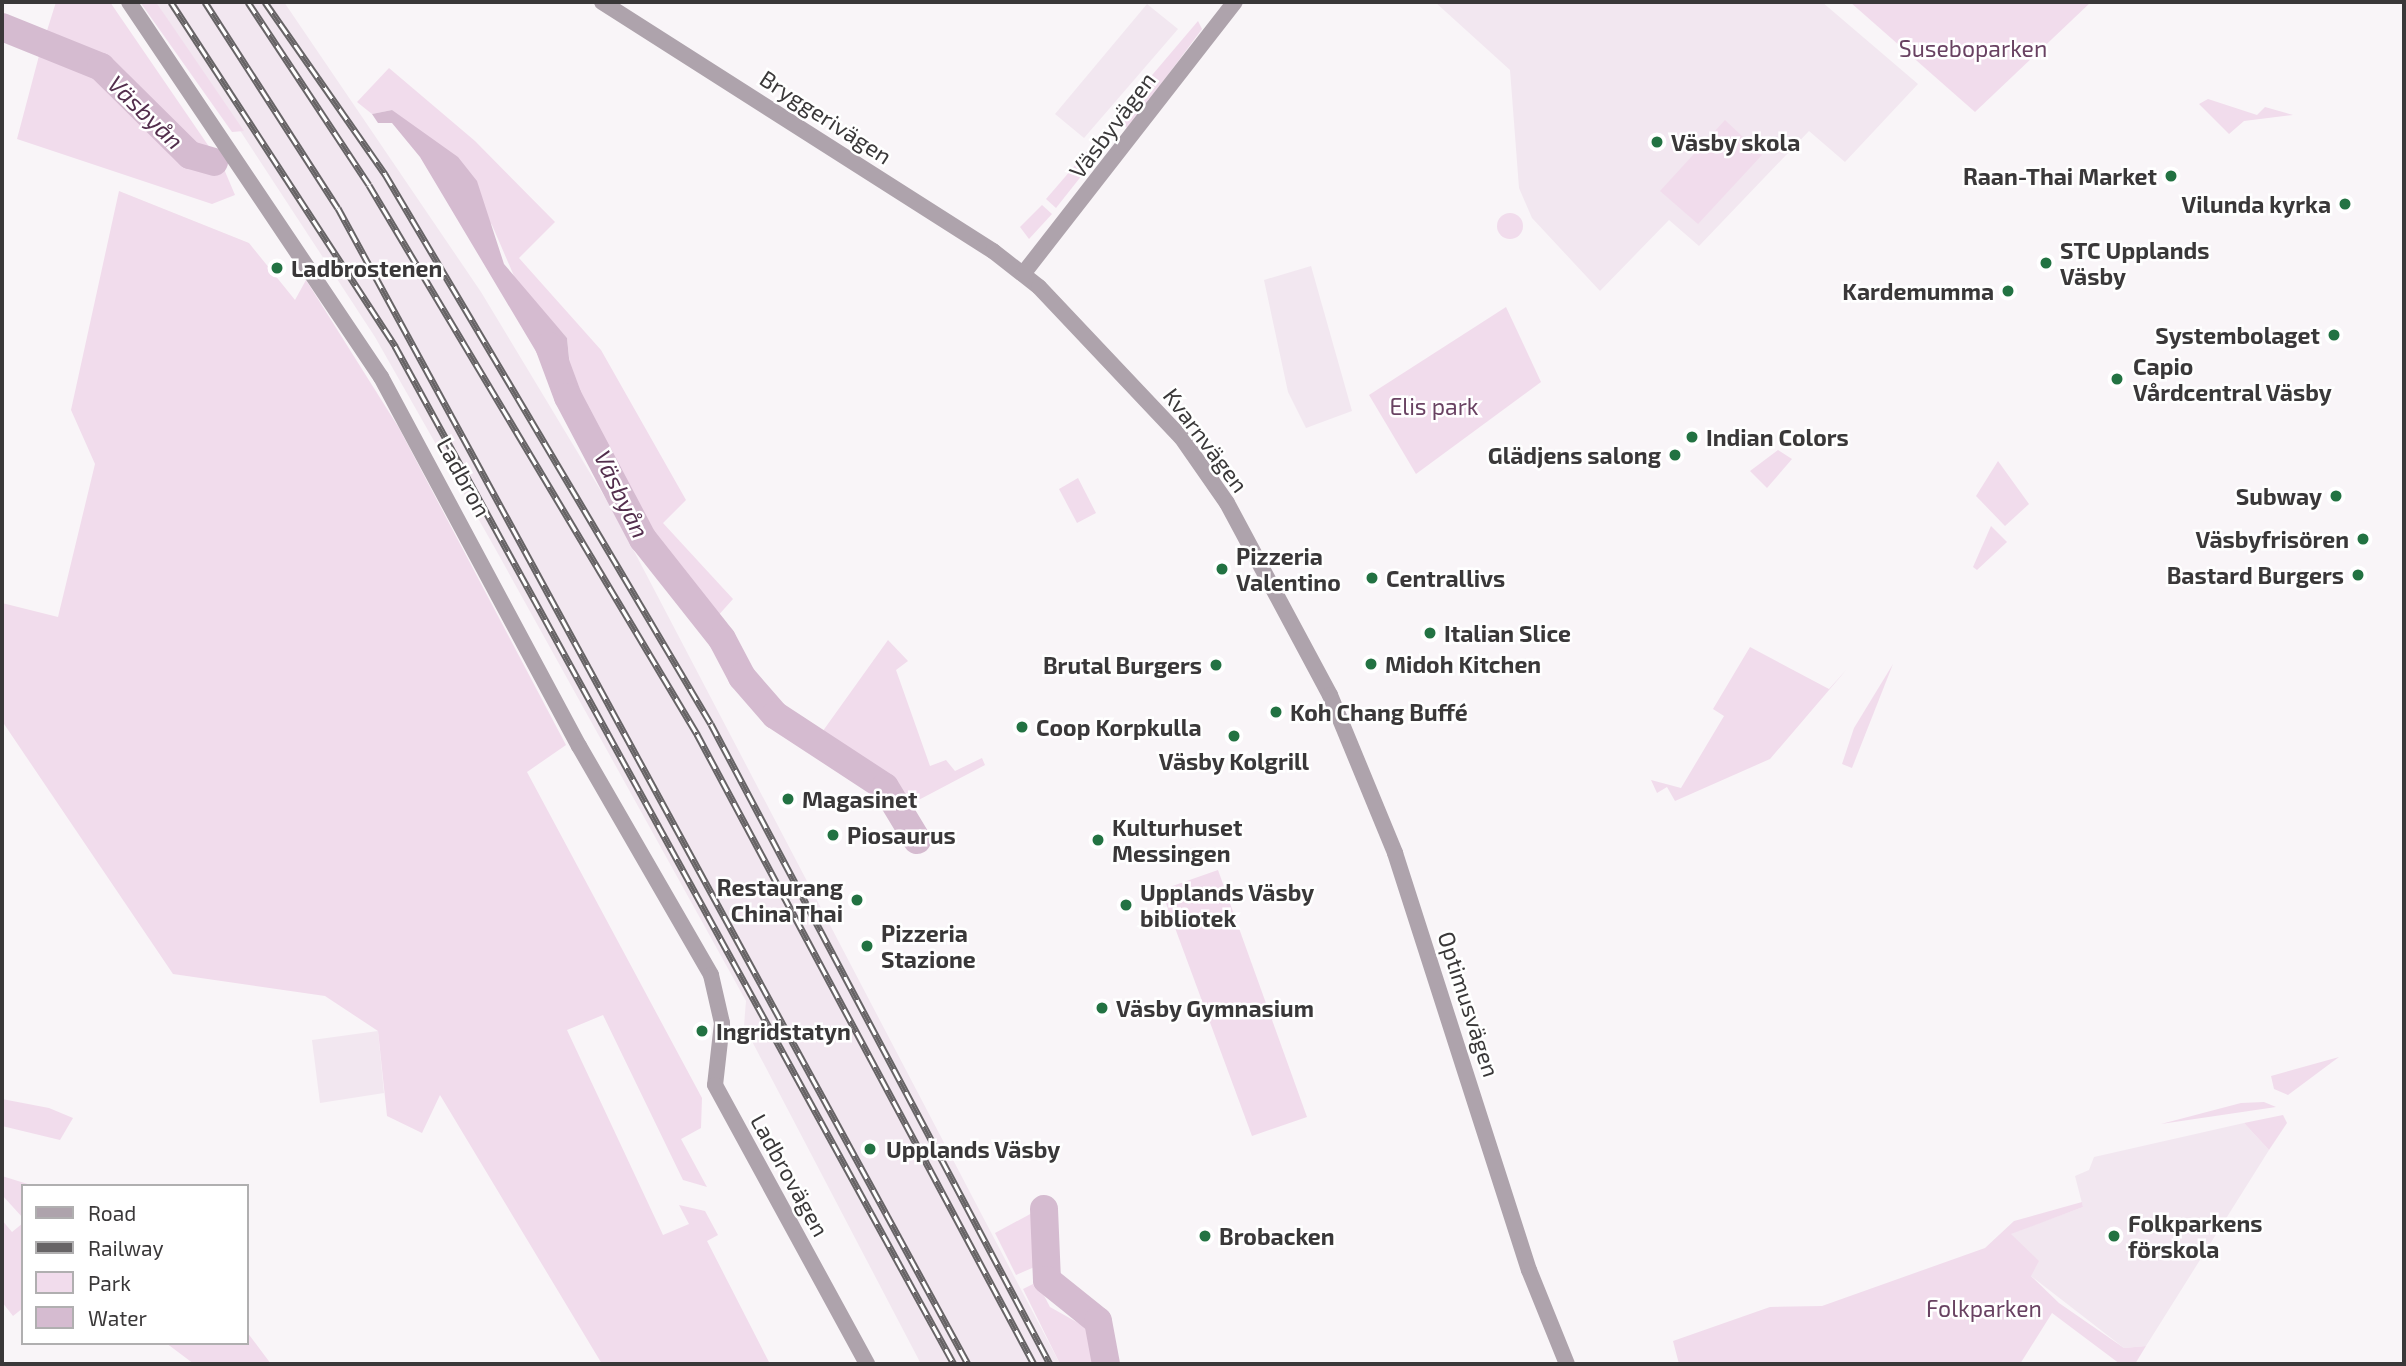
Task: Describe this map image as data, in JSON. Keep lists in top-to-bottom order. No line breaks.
{"streets":{"street":["Bryggerivägen","Väsbyvägen","Kvarnvägen","Ladbron","Optimusvägen","Ladbrovägen"]},"crossings":[["Bryggerivägen","Väsbyvägen"],["Bryggerivägen","Kvarnvägen"],["Väsbyvägen","Kvarnvägen"],["Kvarnvägen","Optimusvägen"],["Ladbron","Ladbrovägen"]],"water":["Väsbyån"],"parks":["Suseboparken","Elis park","Folkparken"],"places":["Väsby skola","Raan-Thai Market","Vilunda kyrka","STC Upplands Väsby","Ladbrostenen","Kardemumma","Systembolaget","Capio Vårdcentral Väsby","Indian Colors","Glädjens salong","Subway","Väsbyfrisören","Pizzeria Valentino","Bastard Burgers","Centrallivs","Italian Slice","Midoh Kitchen","Brutal Burgers","Koh Chang Buffé","Coop Korpkulla","Väsby Kolgrill","Magasinet","Piosaurus","Kulturhuset Messingen","Restaurang China Thai","Upplands Väsby bibliotek","Pizzeria Stazione","Väsby Gymnasium","Ingridstatyn","Upplands Väsby","Brobacken","Folkparkens förskola"],"legend":["Road","Railway","Park","Water"]}
